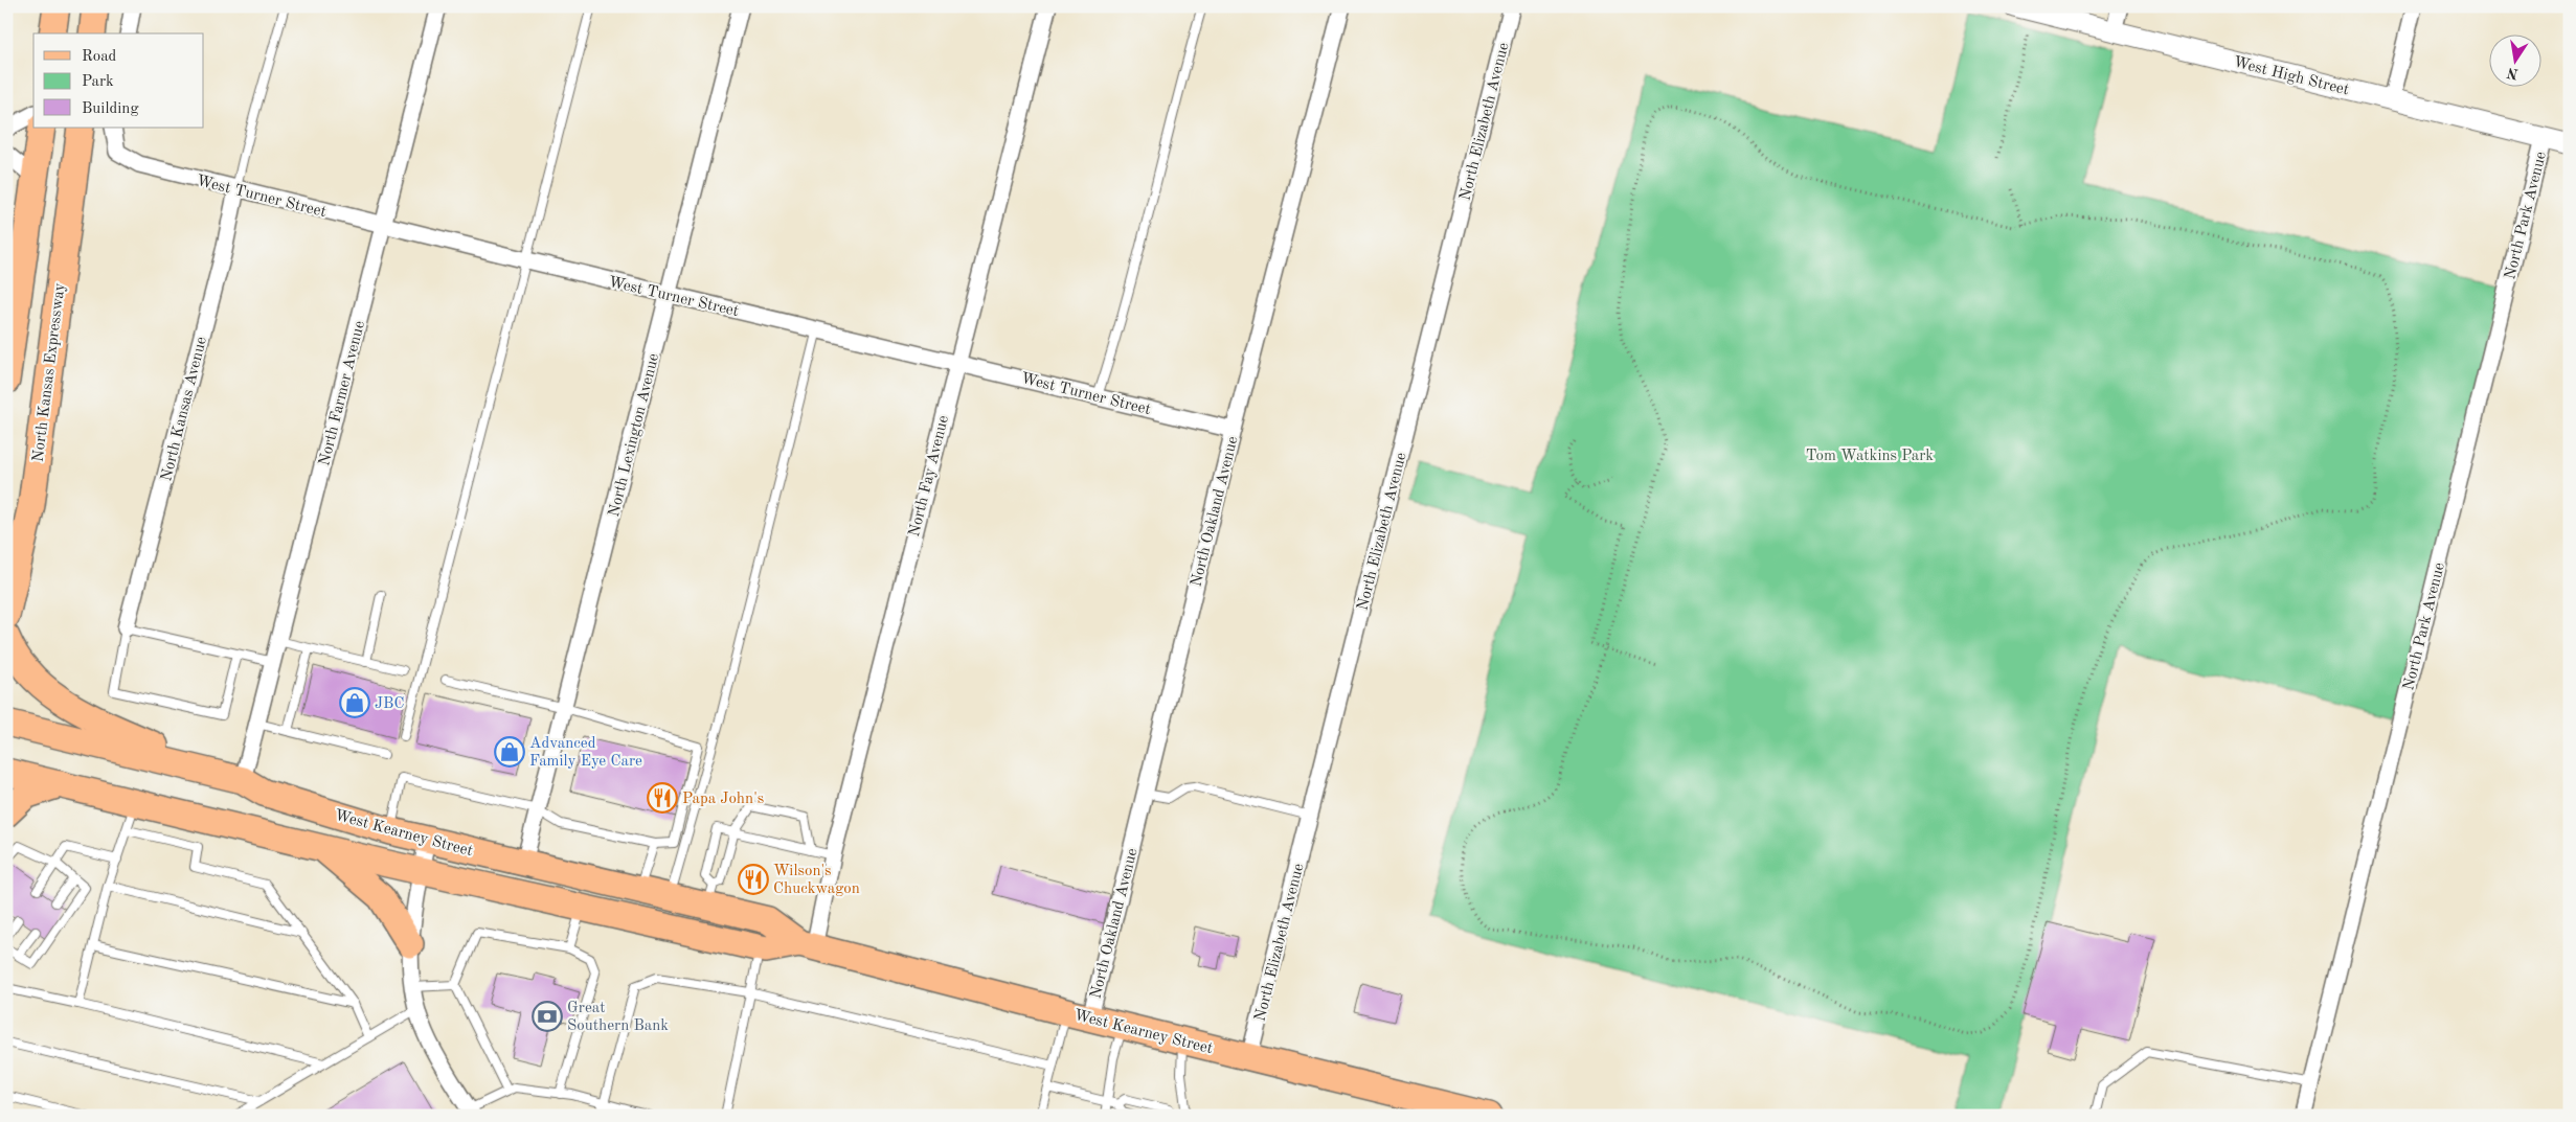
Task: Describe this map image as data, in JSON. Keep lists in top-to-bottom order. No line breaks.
{"streets":{"main road":["North Kansas Expressway","West Kearney Street"],"street":["West High Street","North Elizabeth Avenue","West Turner Street","North Park Avenue","North Farmer Avenue","North Kansas Avenue","North Lexington Avenue","North Fay Avenue","North Oakland Avenue"]},"crossings":[["West High Street","North Park Avenue"],["North Elizabeth Avenue","West Kearney Street"],["West Turner Street","North Farmer Avenue"],["West Turner Street","North Kansas Avenue"],["West Turner Street","North Lexington Avenue"],["West Turner Street","North Fay Avenue"],["West Turner Street","North Oakland Avenue"],["North Farmer Avenue","West Kearney Street"],["North Lexington Avenue","West Kearney Street"],["North Fay Avenue","West Kearney Street"],["North Oakland Avenue","West Kearney Street"]],"parks":["Tom Watkins Park"],"places":{"shop":["JBC","Advanced Family Eye Care"],"restaurant":["Papa John's","Wilson's Chuckwagon"],"bank":["Great Southern Bank"]},"legend":["Road","Park","Building"],"north":"bottom"}
